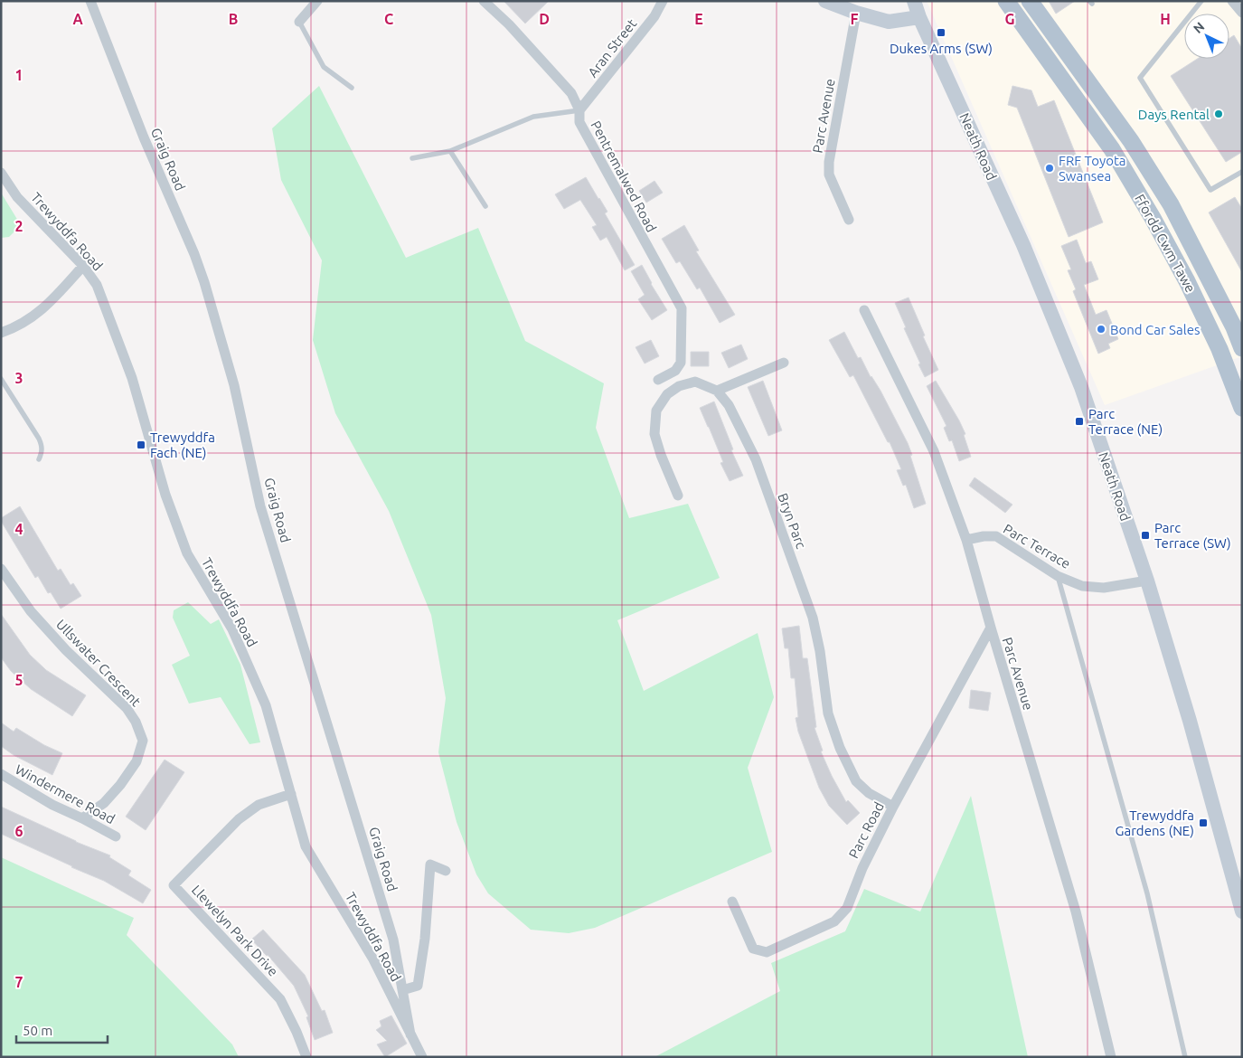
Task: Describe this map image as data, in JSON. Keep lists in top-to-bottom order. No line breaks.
{"streets":{"main road":["Neath Road","Ffordd Cwm Tawe"],"street":["Aran Street","Parc Avenue","Graig Road","Pentremalwed Road","Trewyddfa Road","Bryn Parc","Parc Terrace","Ullswater Crescent","Windermere Road","Parc Road","Llewelyn Park Drive"]},"crossings":[["Aran Street","Pentremalwed Road"],["Parc Avenue","Parc Terrace"],["Parc Avenue","Parc Road"],["Neath Road","Parc Terrace"],["Graig Road","Trewyddfa Road"],["Trewyddfa Road","Llewelyn Park Drive"],["Bryn Parc","Parc Road"],["Ullswater Crescent","Windermere Road"]],"places":{"transit":["Dukes Arms (SW)","Parc Terrace (NE)","Trewyddfa Fach (NE)","Parc Terrace (SW)","Trewyddfa Gardens (NE)"],"other":["Days Rental","FRF Toyota Swansea","Bond Car Sales"]},"scale_bar":"50 m","north":"top left","grid":{"columns":["A","B","C","D","E","F","G","H"],"rows":["1","2","3","4","5","6","7"]}}
